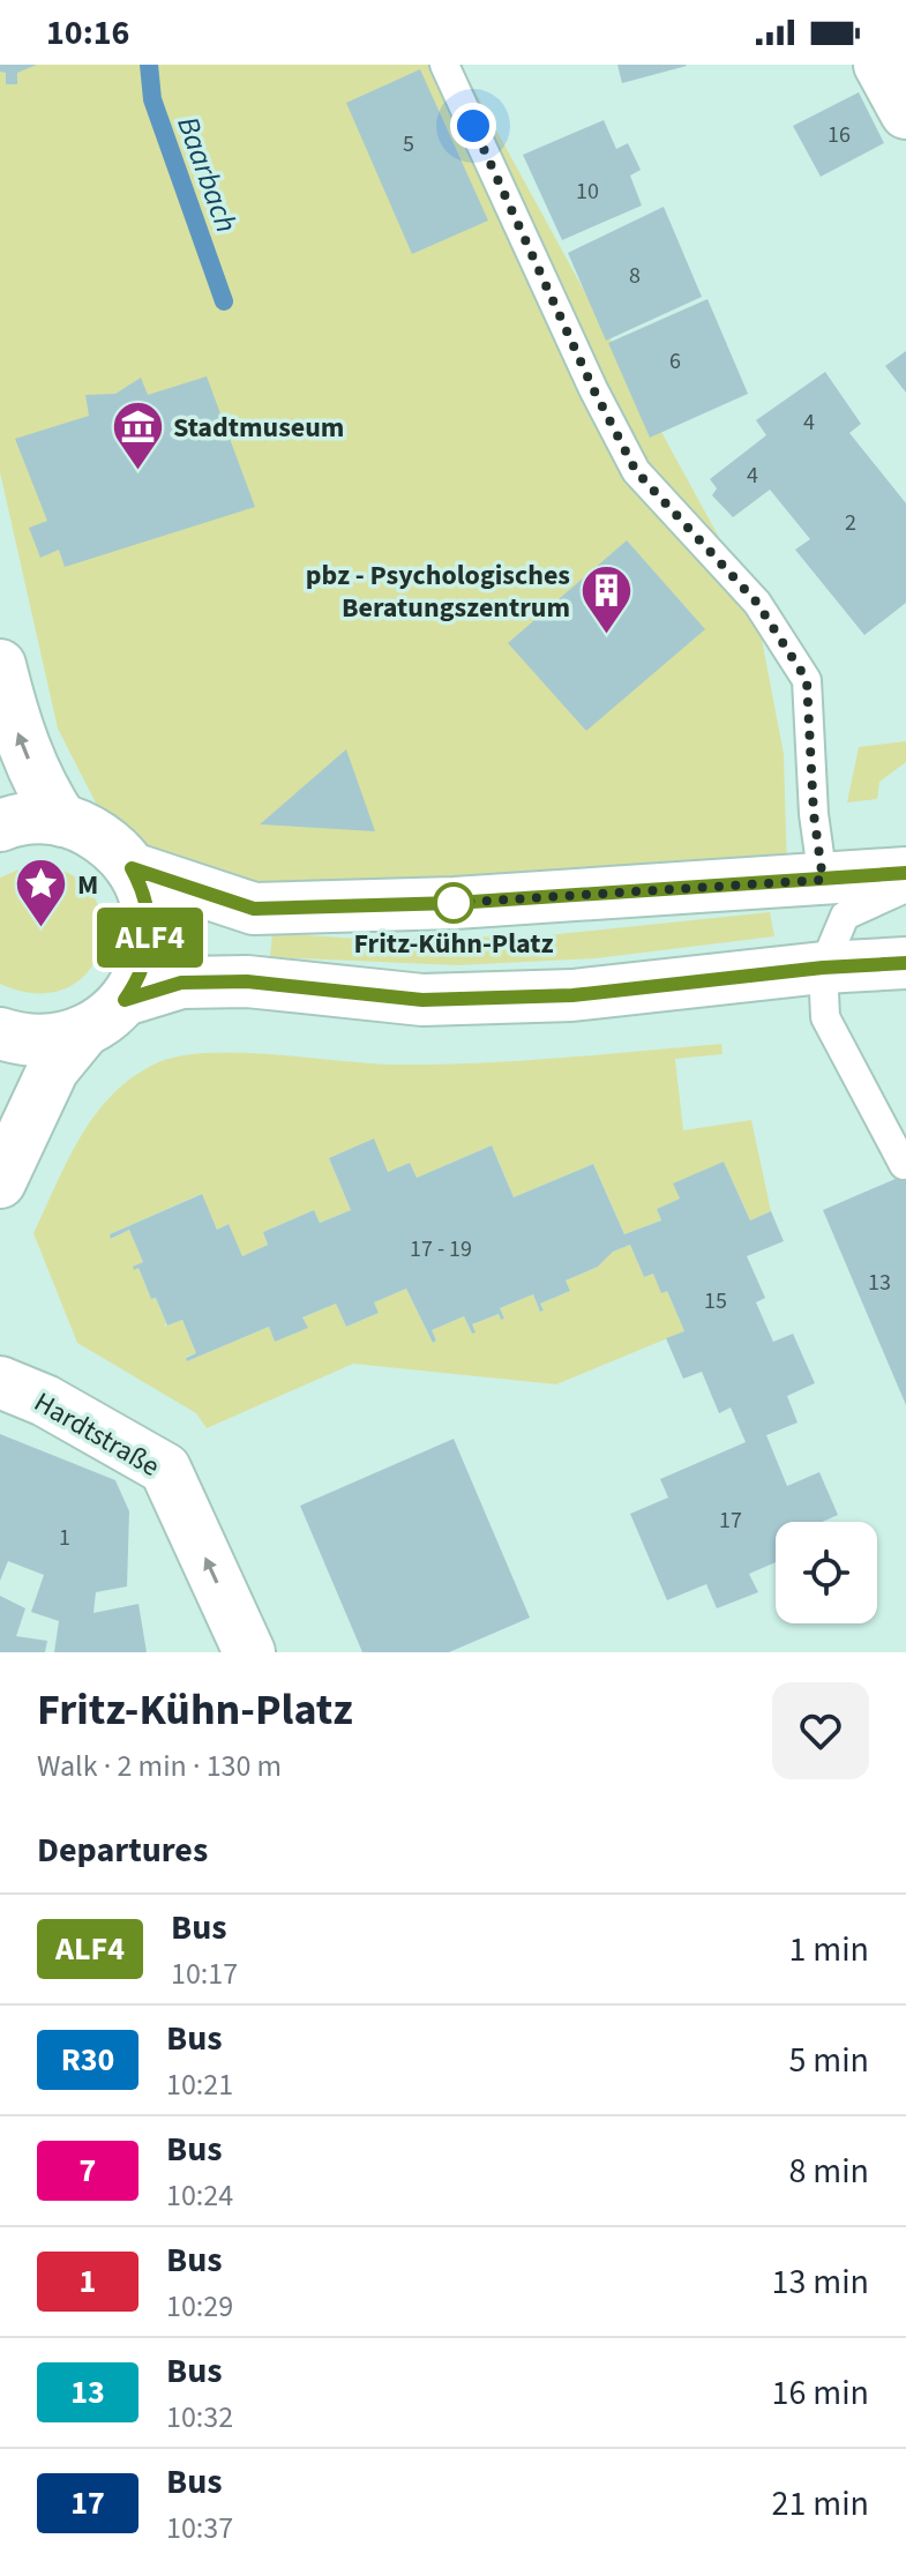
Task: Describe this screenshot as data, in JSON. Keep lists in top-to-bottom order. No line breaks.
{"streets":{"street":["Hardtstraße"]},"one_way":["Hardtstraße"],"water":["Baarbach"],"places":{"museum":["Stadtmuseum"],"building":["pbz - Psychologisches Beratungszentrum"],"other":["Fritz-Kühn-Platz"],"place":["M"]},"lines":["bus line ALF4"],"house_numbers":["16","5","10","8","6","4","4","2","17 - 19","13","15","17","1"],"page":{"status":"10:16","on_map":"ALF4","heading":[["Fritz-Kühn-Platz","Walk · 2 min · 130 m"],"Departures"],"list":[{"mark":"ALF4","name":"Bus","note":"10:17","value":"1 min"},{"mark":"R30","name":"Bus","note":"10:21","value":"5 min"},{"mark":"7","name":"Bus","note":"10:24","value":"8 min"},{"mark":"1","name":"Bus","note":"10:29","value":"13 min"},{"mark":"13","name":"Bus","note":"10:32","value":"16 min"},{"mark":"17","name":"Bus","note":"10:37","value":"21 min"}]}}
